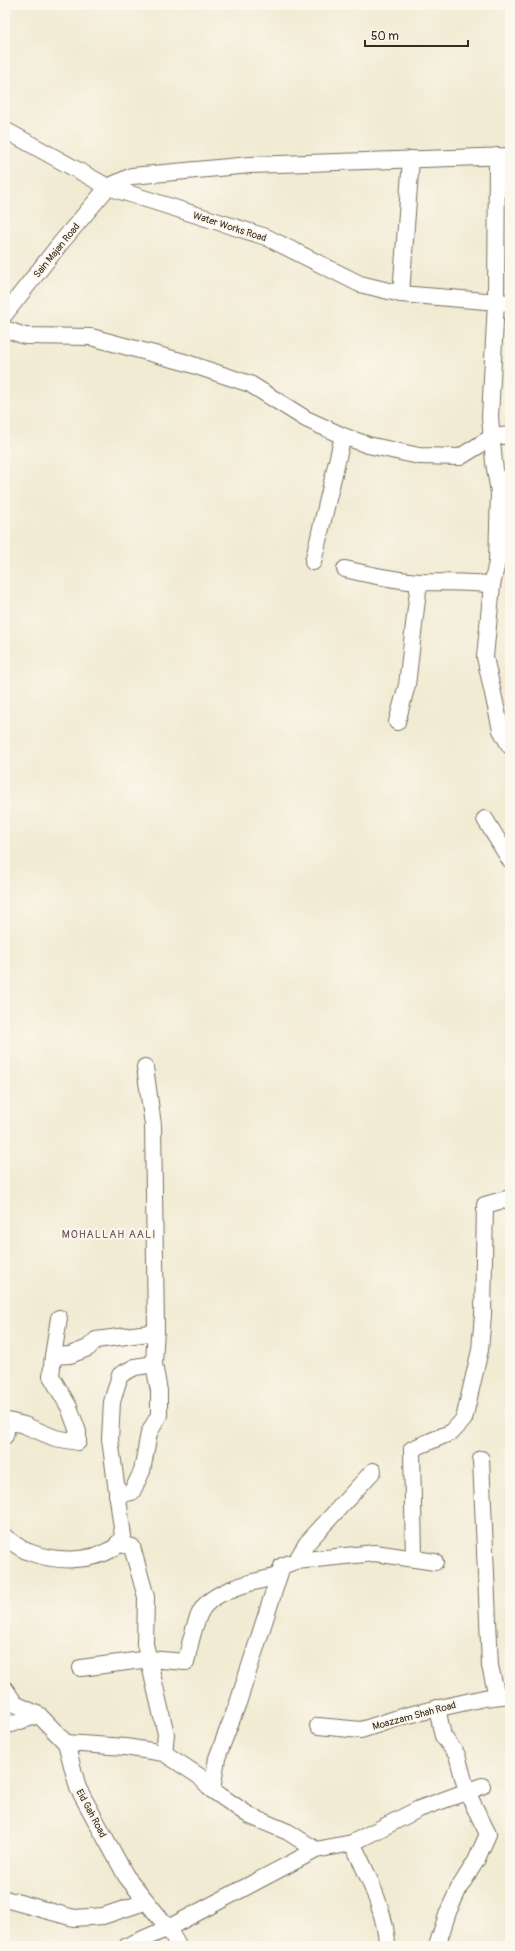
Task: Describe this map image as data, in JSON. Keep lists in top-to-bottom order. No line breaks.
{"streets":{"street":["Water Works Road","Sain Majan Road","Moazzam Shah Road","Eid Gah Road"]},"crossings":[["Water Works Road","Sain Majan Road"]],"districts":["MOHALLAH AALI"],"scale_bar":"50 m"}
